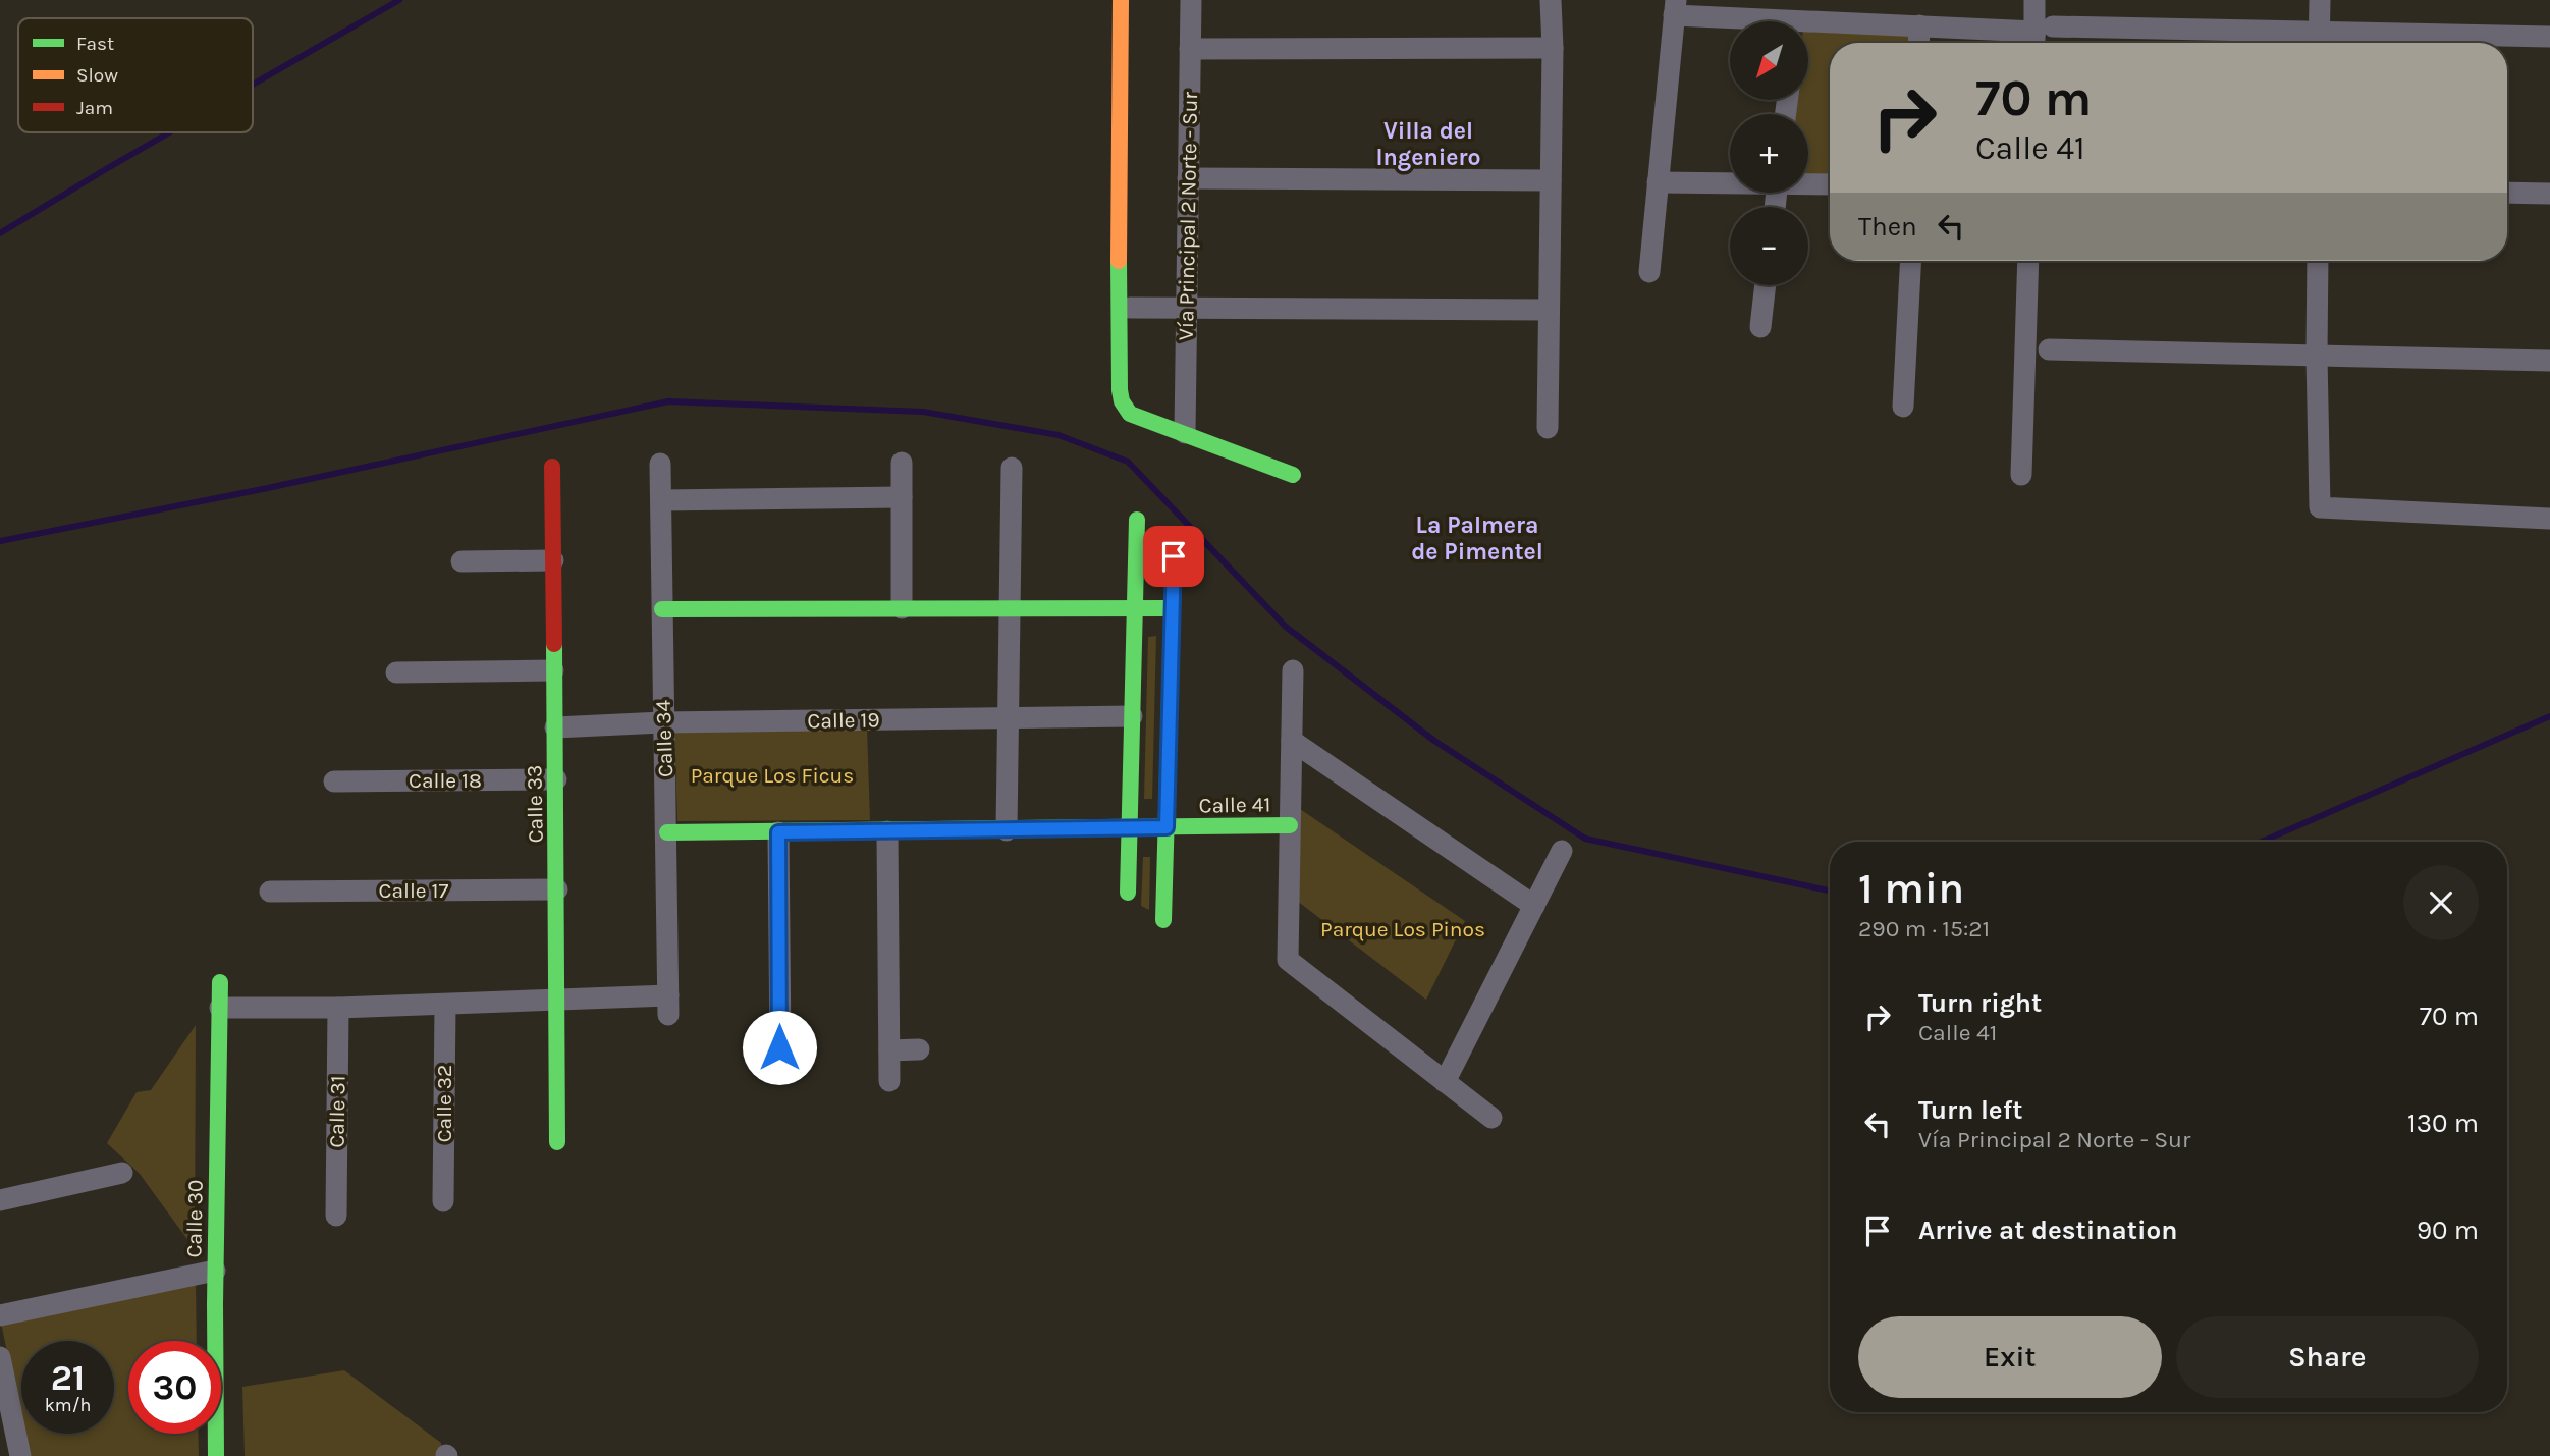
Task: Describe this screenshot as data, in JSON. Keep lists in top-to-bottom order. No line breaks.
{"streets":{"street":["Vía Principal 2 Norte - Sur","Calle 19","Calle 34","Calle 18","Calle 33","Calle 41","Calle 17","Calle 32","Calle 31","Calle 30"]},"crossings":[["Calle 19","Calle 34"],["Calle 19","Calle 33"],["Calle 34","Calle 33"],["Calle 34","Calle 41"],["Calle 18","Calle 33"],["Calle 33","Calle 17"]],"districts":["Villa del Ingeniero","La Palmera de Pimentel"],"parks":["Parque Los Ficus","Parque Los Pinos"],"legend":["Fast","Slow","Jam"],"north":"bottom left","page":{"map_buttons":["+","−"],"turn":["70 m","Calle 41"],"then":"Then","heading":["1 min","290 m · 15:21"],"list":[{"name":"Turn right","note":"Calle 41","value":"70 m"},{"name":"Turn left","note":"Vía Principal 2 Norte - Sur","value":"130 m"},{"name":"Arrive at destination","value":"90 m"}],"buttons":["Exit","Share"],"speed":"21 km/h","limit":"30"}}
